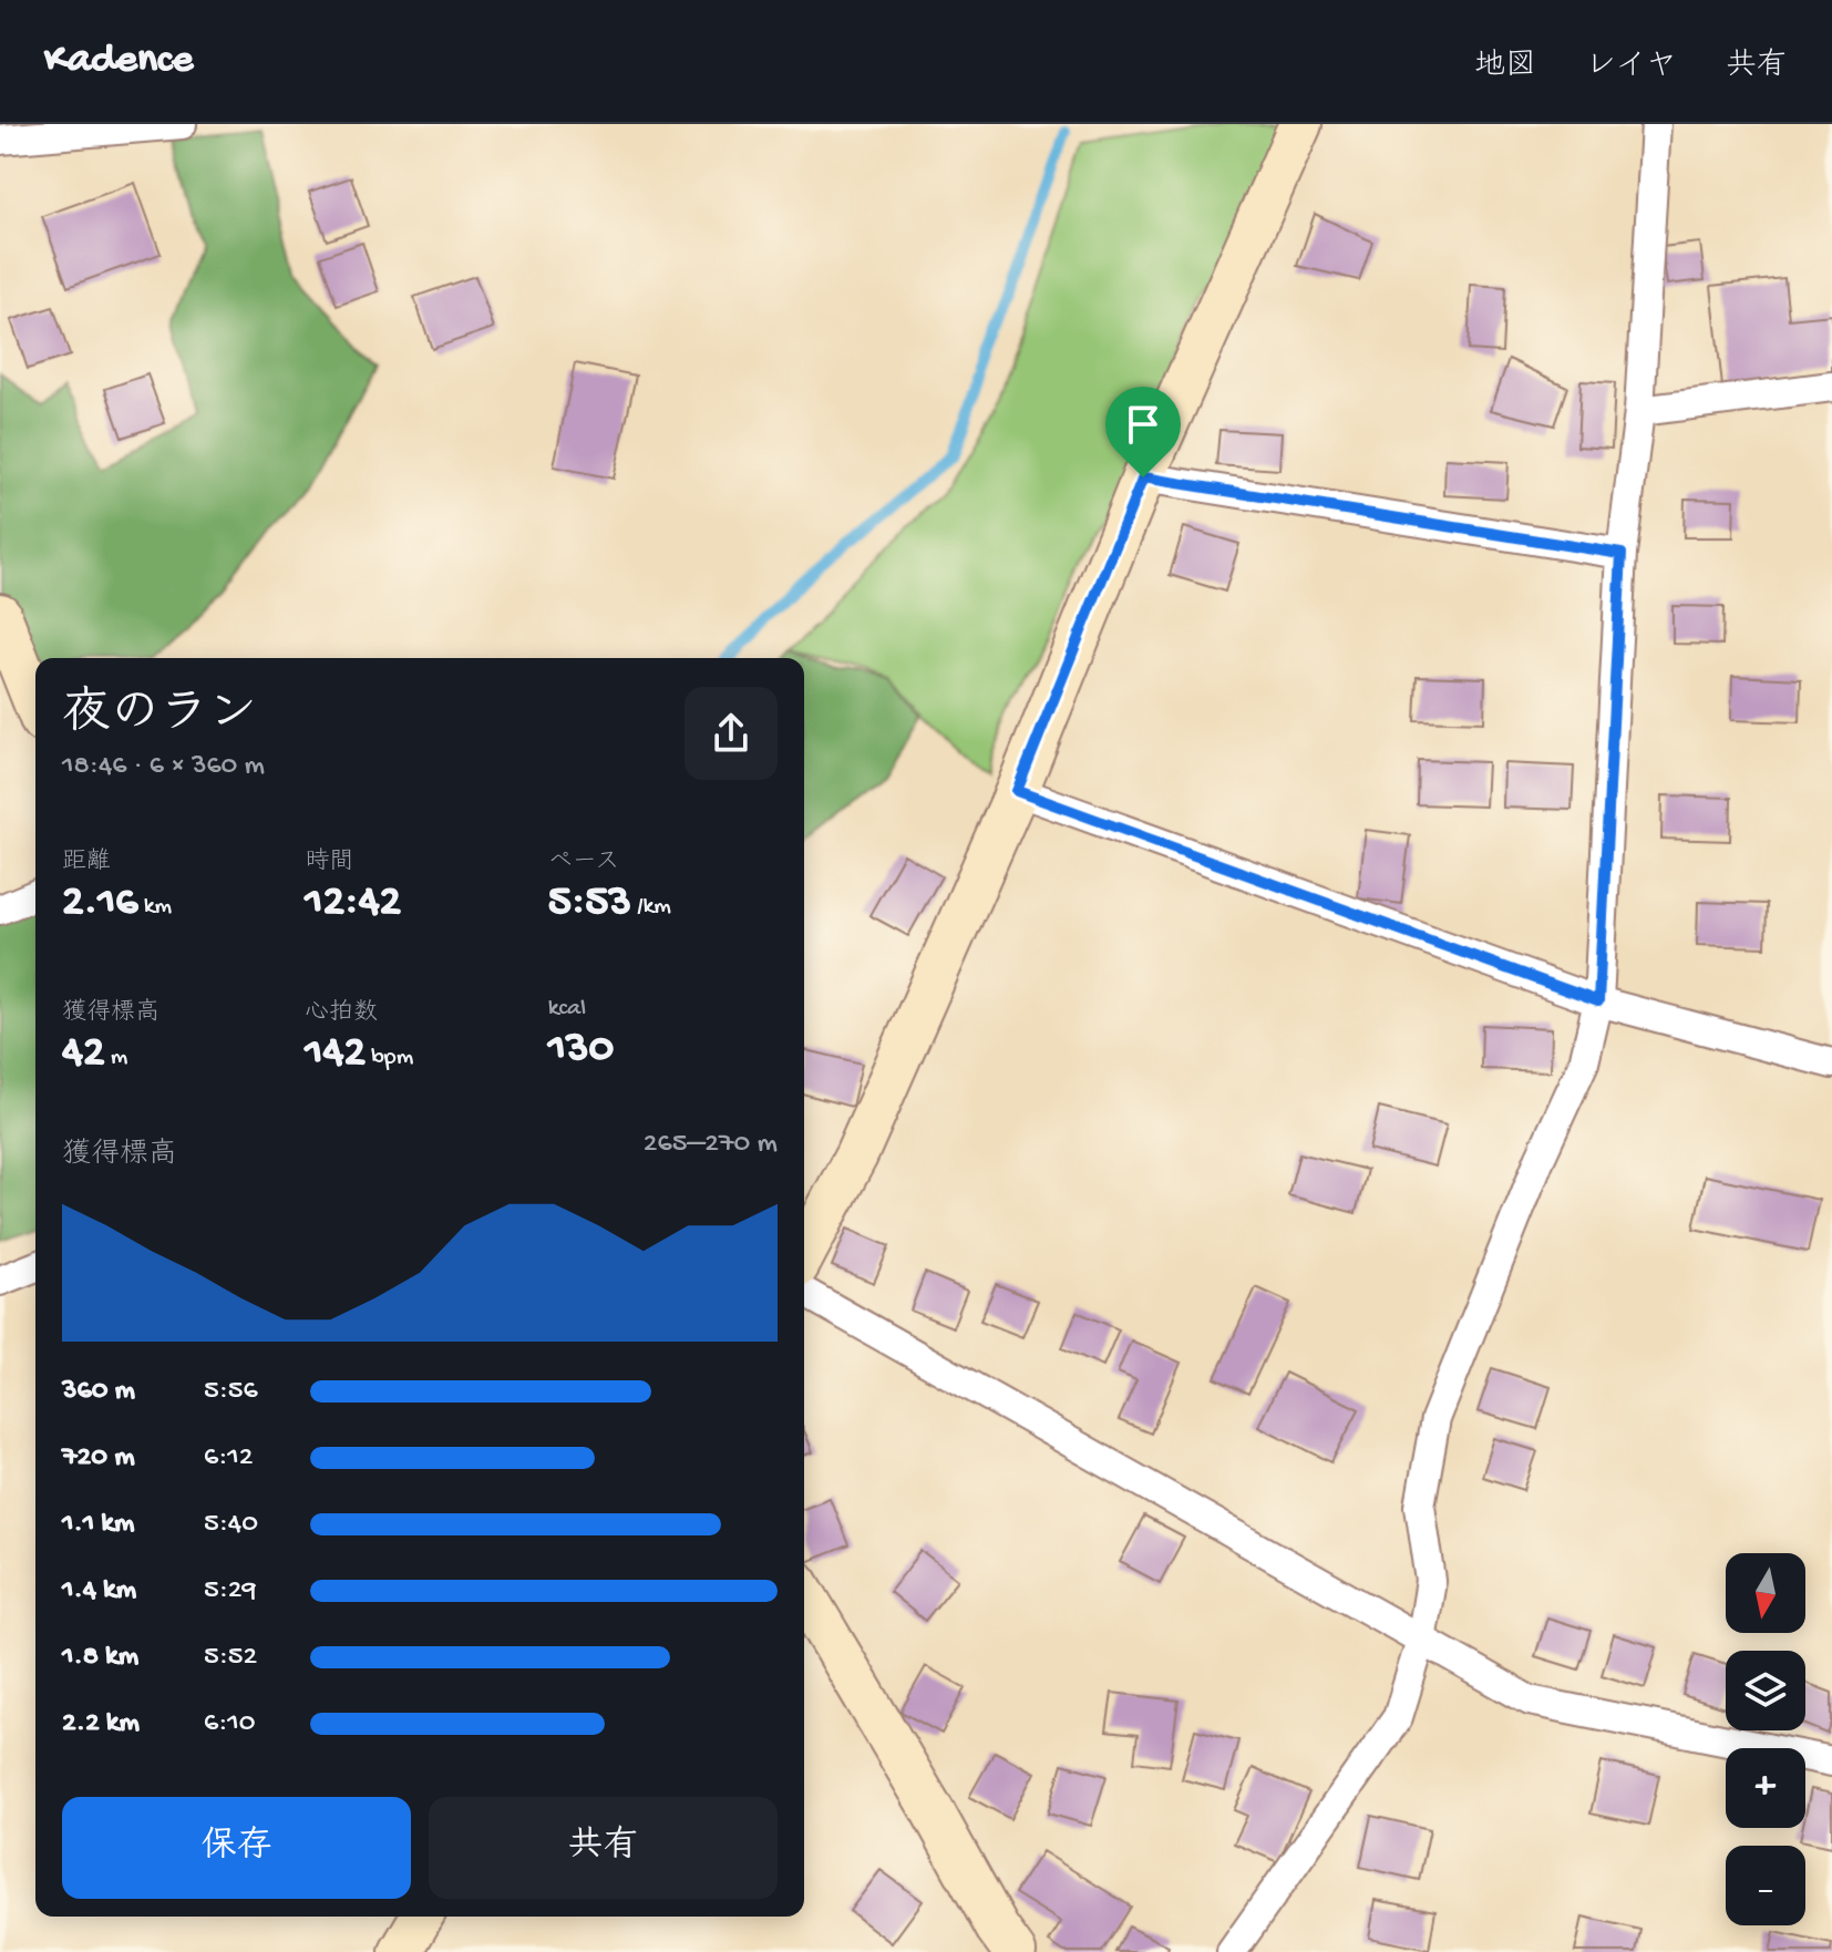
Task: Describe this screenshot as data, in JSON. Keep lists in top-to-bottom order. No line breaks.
{"north":"bottom","page":{"header":"Kadence","nav":["地図","レイヤ","共有"],"heading":["夜のラン","18:46 · 6 × 360 m"],"stats":[["距離","2.16 km"],["時間","12:42"],["ペース","5:53 /km"],["獲得標高","42 m"],["心拍数","142 bpm"],["kcal","130"]],"chart":["獲得標高","265–270 m"],"list":[{"name":"360 m","note":"5:56"},{"name":"720 m","note":"6:12"},{"name":"1.1 km","note":"5:40"},{"name":"1.4 km","note":"5:29"},{"name":"1.8 km","note":"5:52"},{"name":"2.2 km","note":"6:10"}],"map_buttons":["+","−"],"buttons":["保存","共有"]}}
